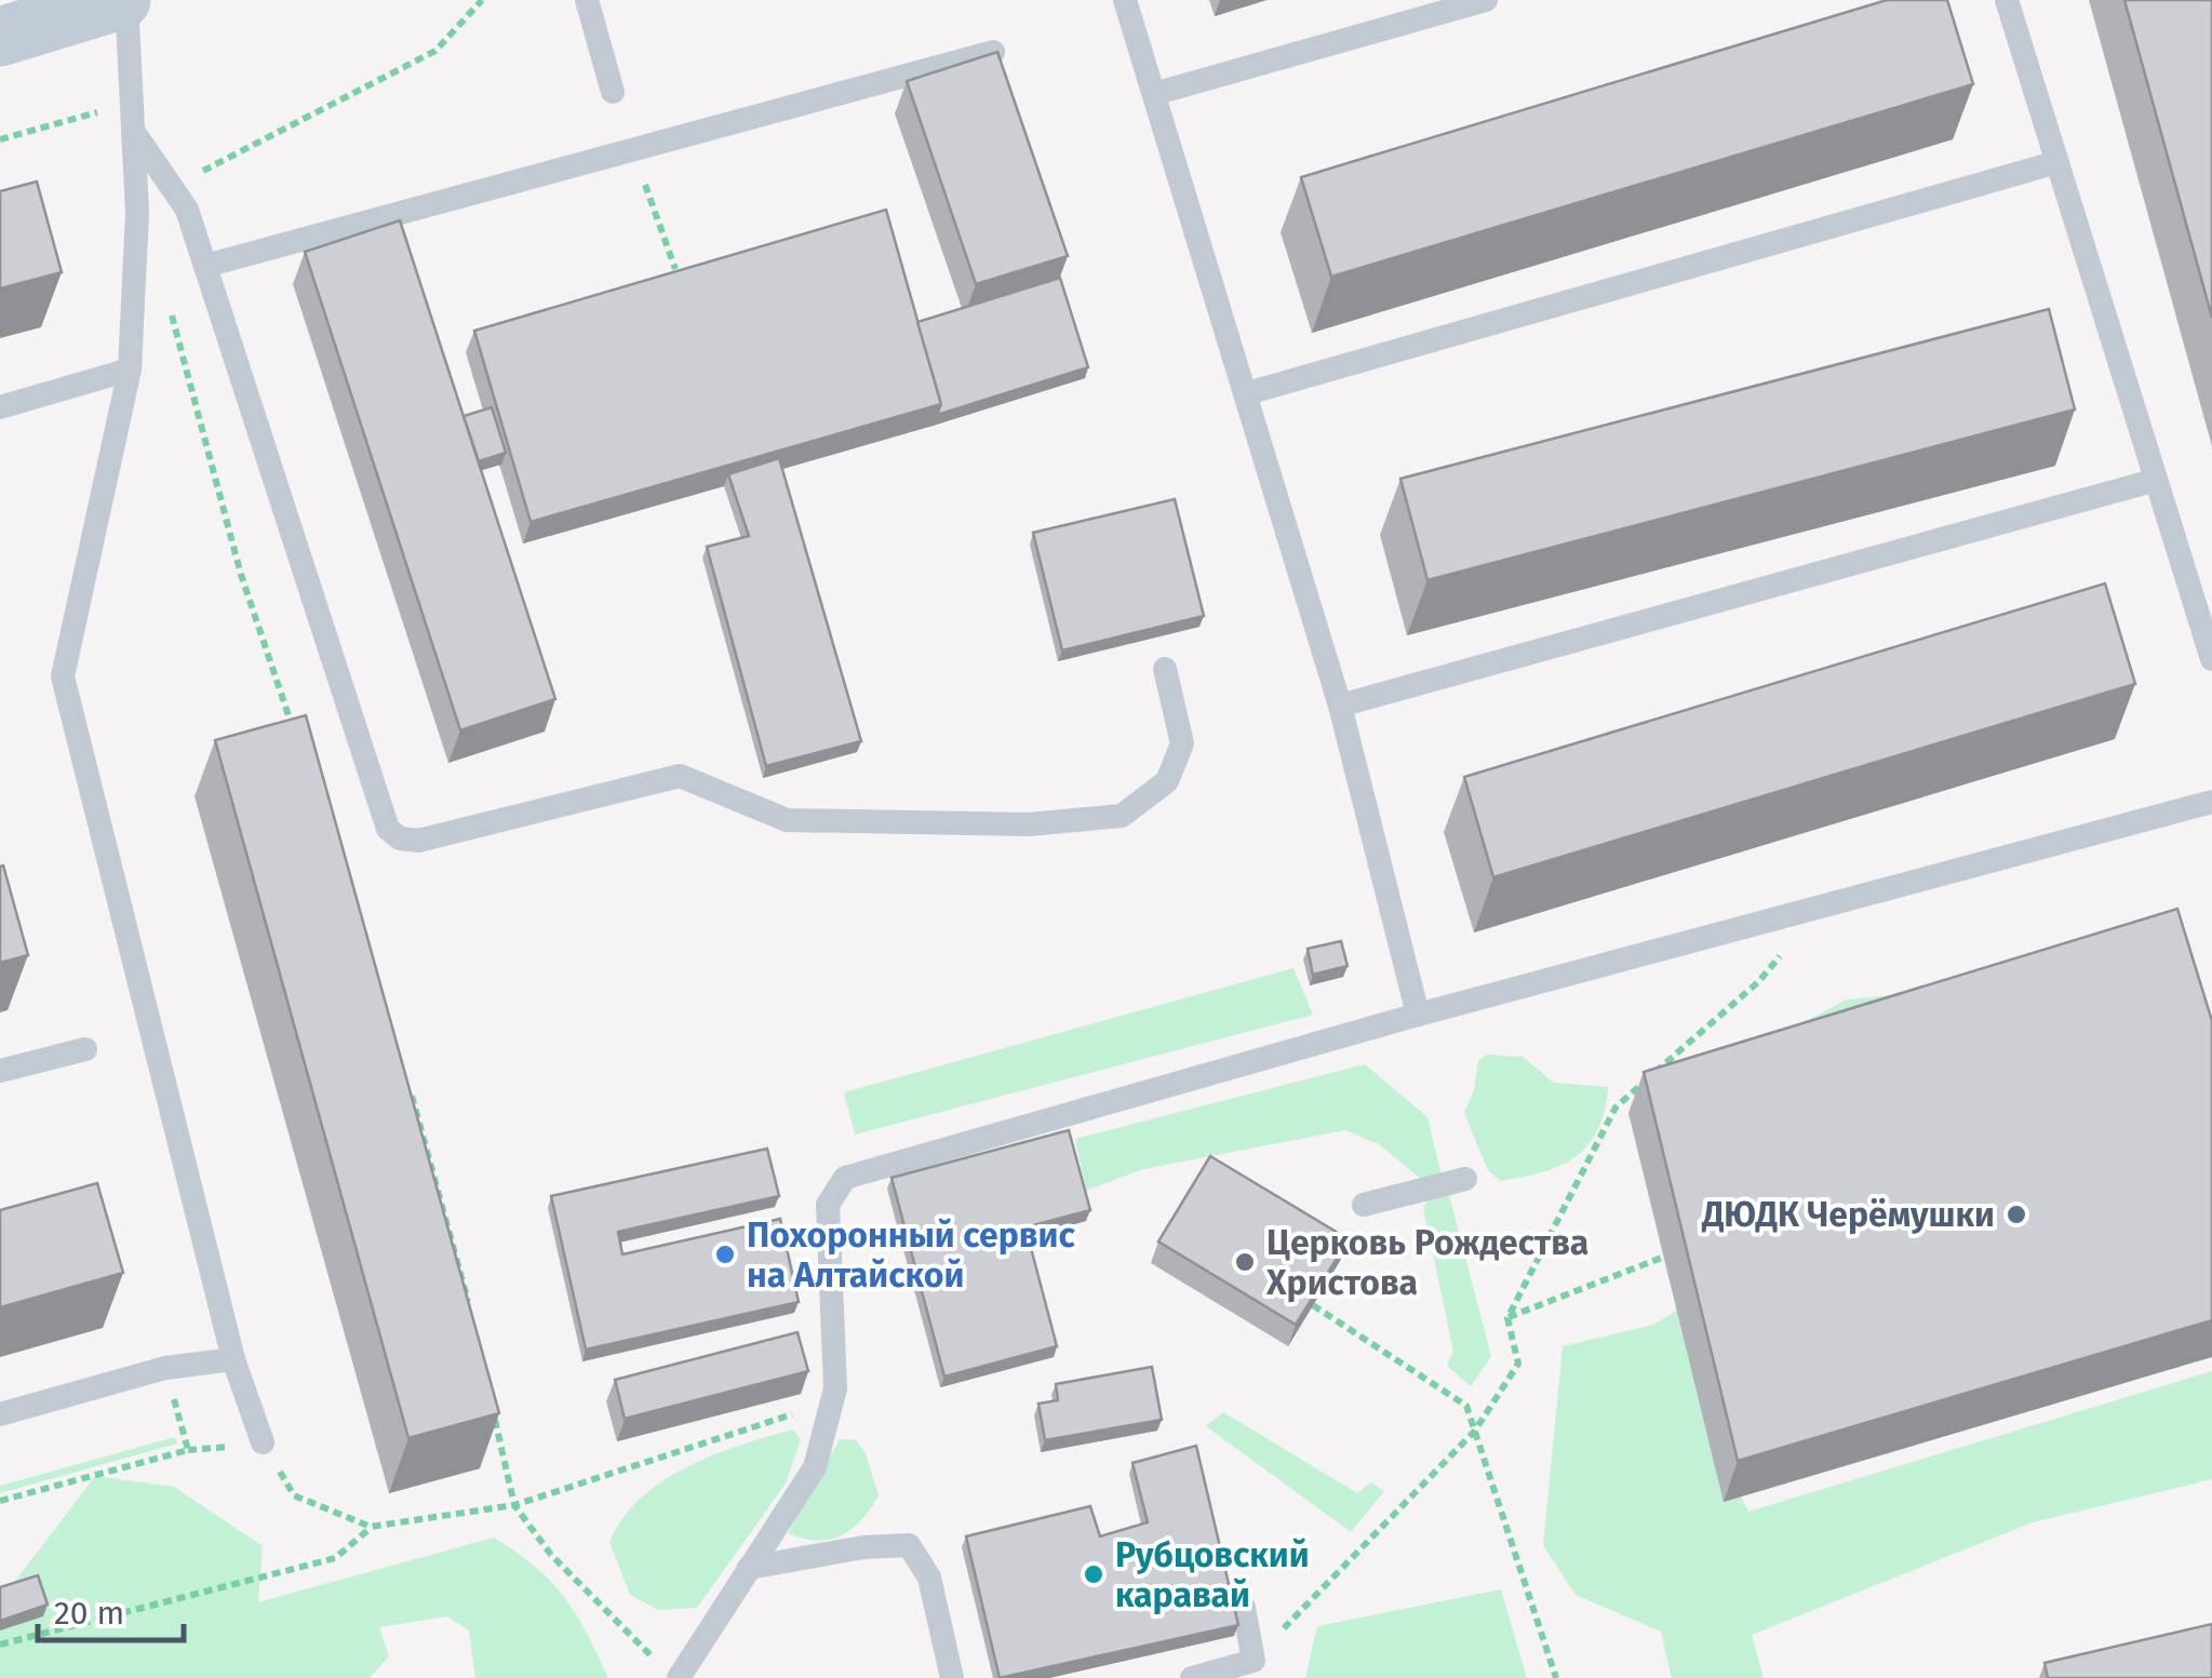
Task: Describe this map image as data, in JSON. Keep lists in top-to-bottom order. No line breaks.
{"places":["ДЮДК Черёмушки","Похоронный сервис на Алтайской","Церковь Рождества Христова","Рубцовский каравай"],"scale_bar":"20 m"}
